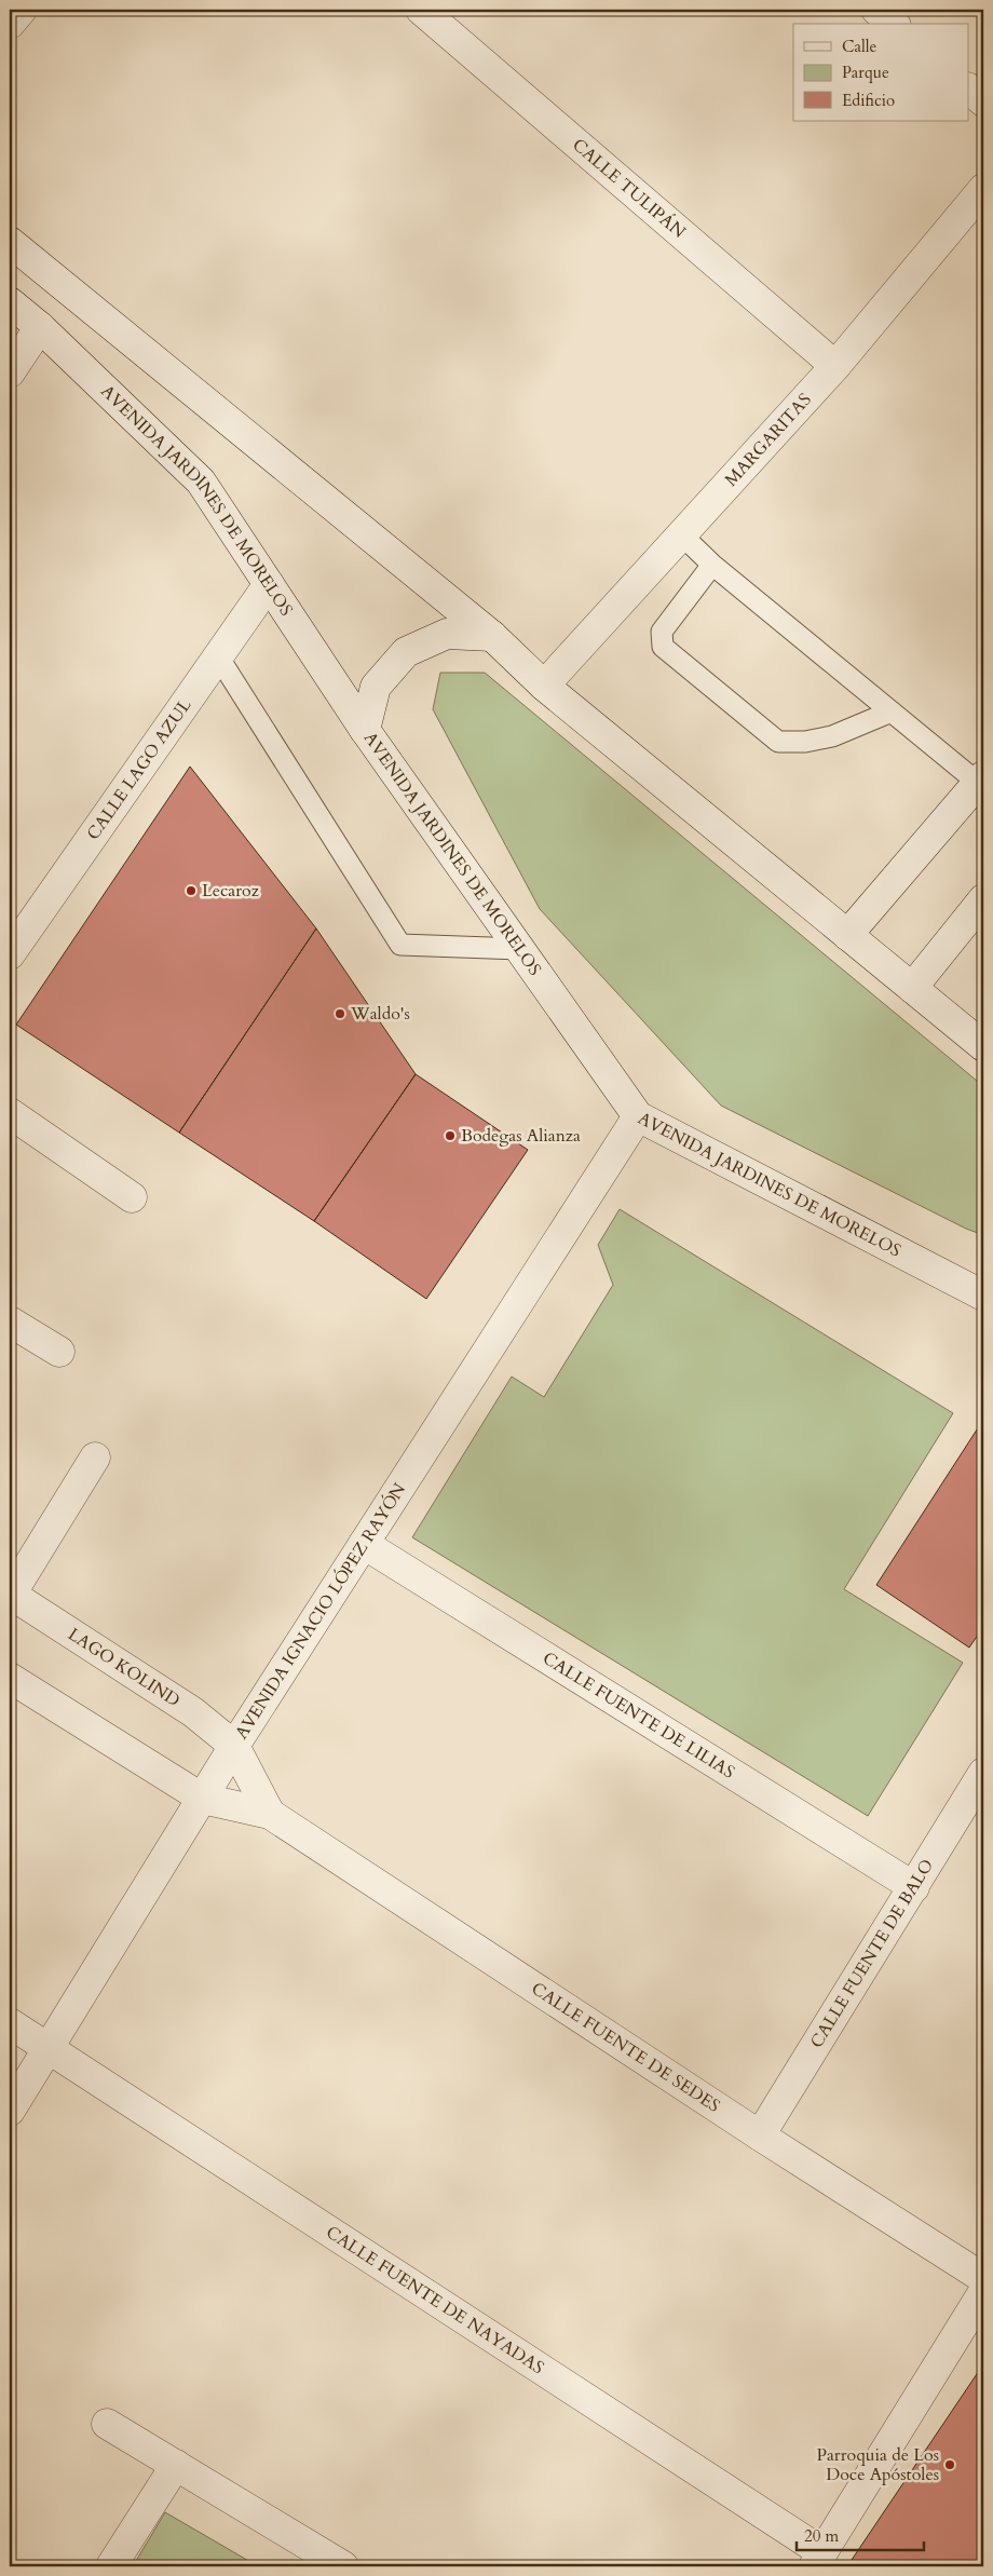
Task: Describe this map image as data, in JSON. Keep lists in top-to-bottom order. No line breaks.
{"streets":{"street":["CALLE TULIPÁN","MARGARITAS","AVENIDA JARDINES DE MORELOS","CALLE LAGO AZUL","AVENIDA IGNACIO LÓPEZ RAYÓN","LAGO KOLIND","CALLE FUENTE DE LILIAS","CALLE FUENTE DE BALO","CALLE FUENTE DE SEDES","CALLE FUENTE DE NAYADAS"]},"crossings":[["CALLE TULIPÁN","MARGARITAS"],["AVENIDA JARDINES DE MORELOS","CALLE LAGO AZUL"],["AVENIDA JARDINES DE MORELOS","AVENIDA IGNACIO LÓPEZ RAYÓN"],["AVENIDA IGNACIO LÓPEZ RAYÓN","LAGO KOLIND"],["AVENIDA IGNACIO LÓPEZ RAYÓN","CALLE FUENTE DE LILIAS"],["AVENIDA IGNACIO LÓPEZ RAYÓN","CALLE FUENTE DE SEDES"],["AVENIDA IGNACIO LÓPEZ RAYÓN","CALLE FUENTE DE NAYADAS"],["LAGO KOLIND","CALLE FUENTE DE SEDES"],["CALLE FUENTE DE LILIAS","CALLE FUENTE DE BALO"],["CALLE FUENTE DE BALO","CALLE FUENTE DE SEDES"]],"places":["Lecaroz","Waldo's","Bodegas Alianza","Parroquia de Los Doce Apóstoles"],"legend":["Calle","Parque","Edificio"],"scale_bar":"20 m"}
